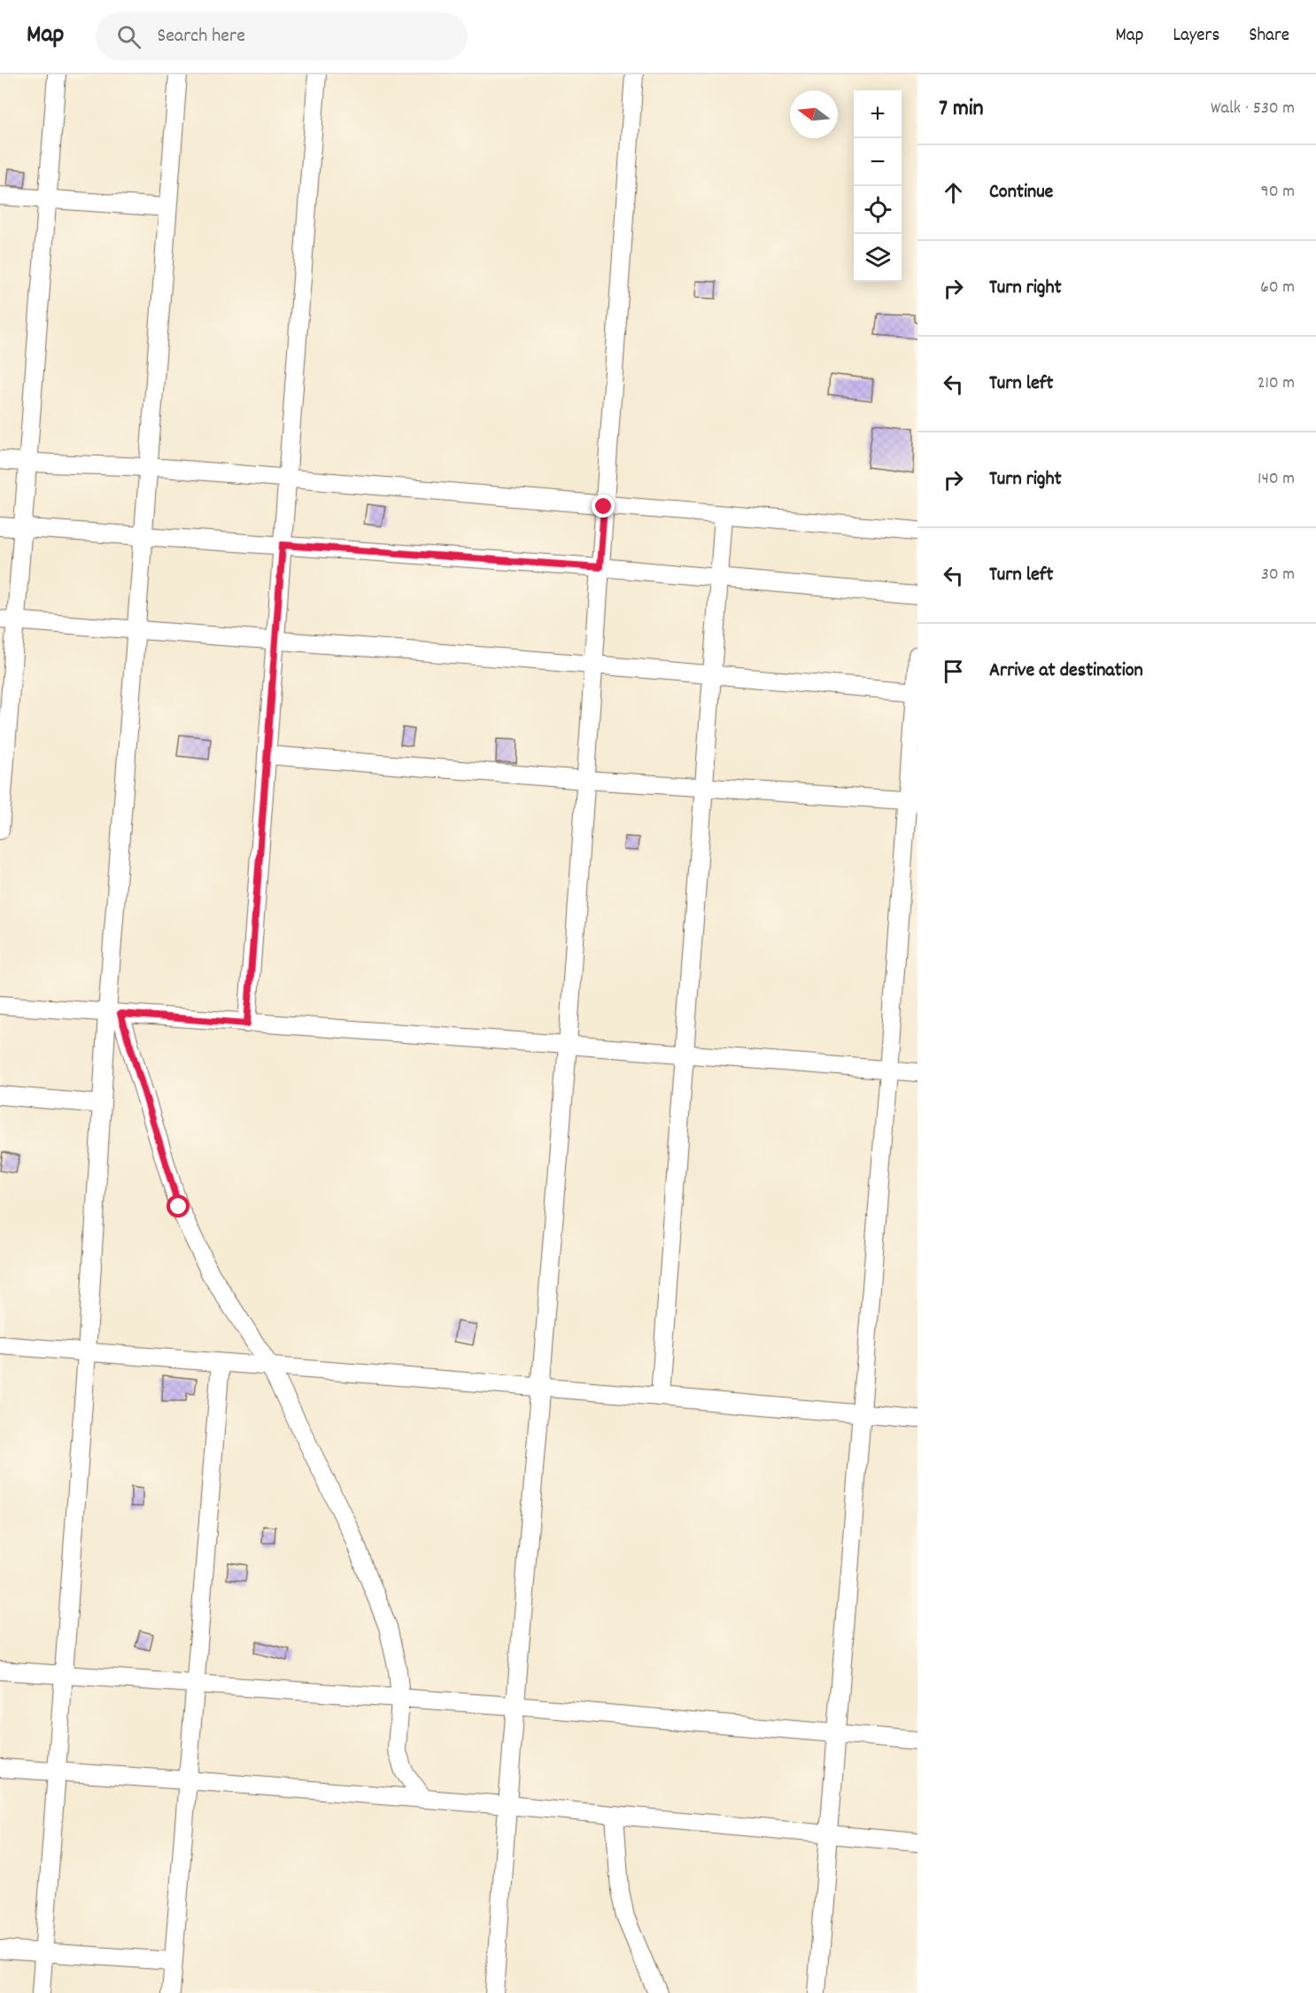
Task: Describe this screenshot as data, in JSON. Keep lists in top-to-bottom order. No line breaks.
{"north":"left","page":{"header":"Map","search":"Search here","nav":["Map","Layers","Share"],"heading":["7 min","Walk · 530 m"],"map_buttons":["+","−"],"list":[["Continue","90 m"],["Turn right","60 m"],["Turn left","210 m"],["Turn right","140 m"],["Turn left","30 m"],"Arrive at destination"]}}
